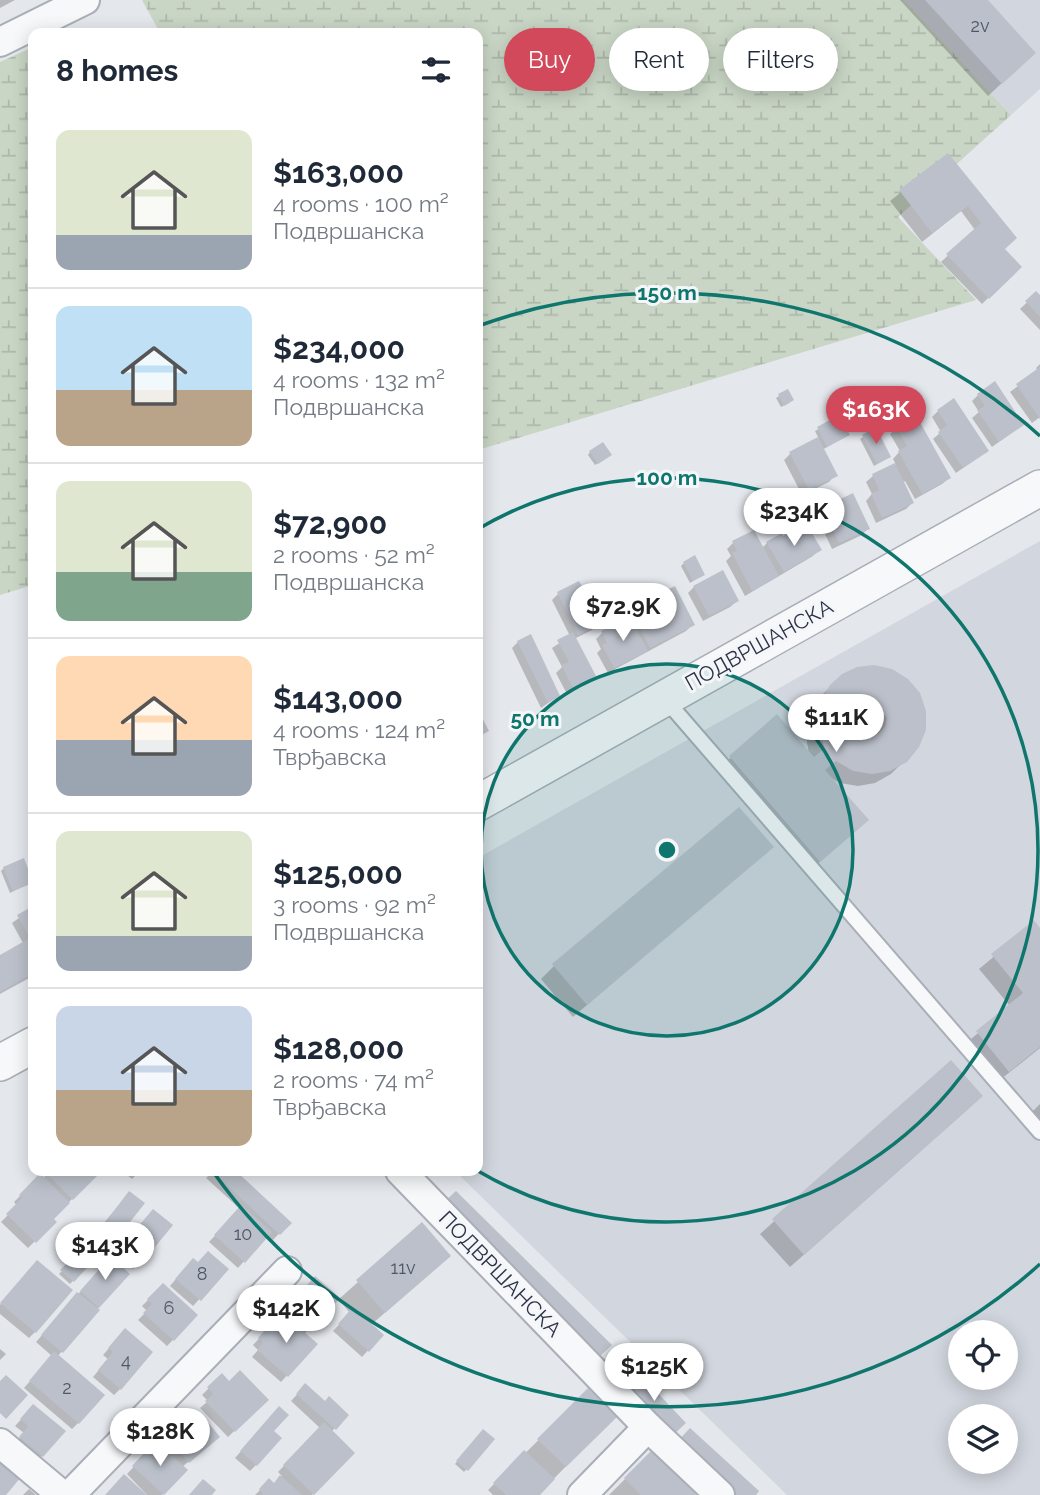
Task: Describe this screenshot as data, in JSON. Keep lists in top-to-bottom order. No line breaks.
{"streets":{"street":["ПОДВРШАНСКА"]},"house_numbers":["2v","10","11v","8","6","4","2"],"page":{"chip":["Buy","Rent","Filters"],"heading":"8 homes","list":[{"name":"$163,000","note":"4 rooms · 100 m² · Подвршанска"},{"name":"$234,000","note":"4 rooms · 132 m² · Подвршанска"},{"name":"$72,900","note":"2 rooms · 52 m² · Подвршанска"},{"name":"$143,000","note":"4 rooms · 124 m² · Тврђавска"},{"name":"$125,000","note":"3 rooms · 92 m² · Подвршанска"},{"name":"$128,000","note":"2 rooms · 74 m² · Тврђавска"}],"price":["$163K","$234K","$72.9K","$111K","$143K","$142K","$125K","$128K"]},"rings":["150 m","100 m","50 m"]}
